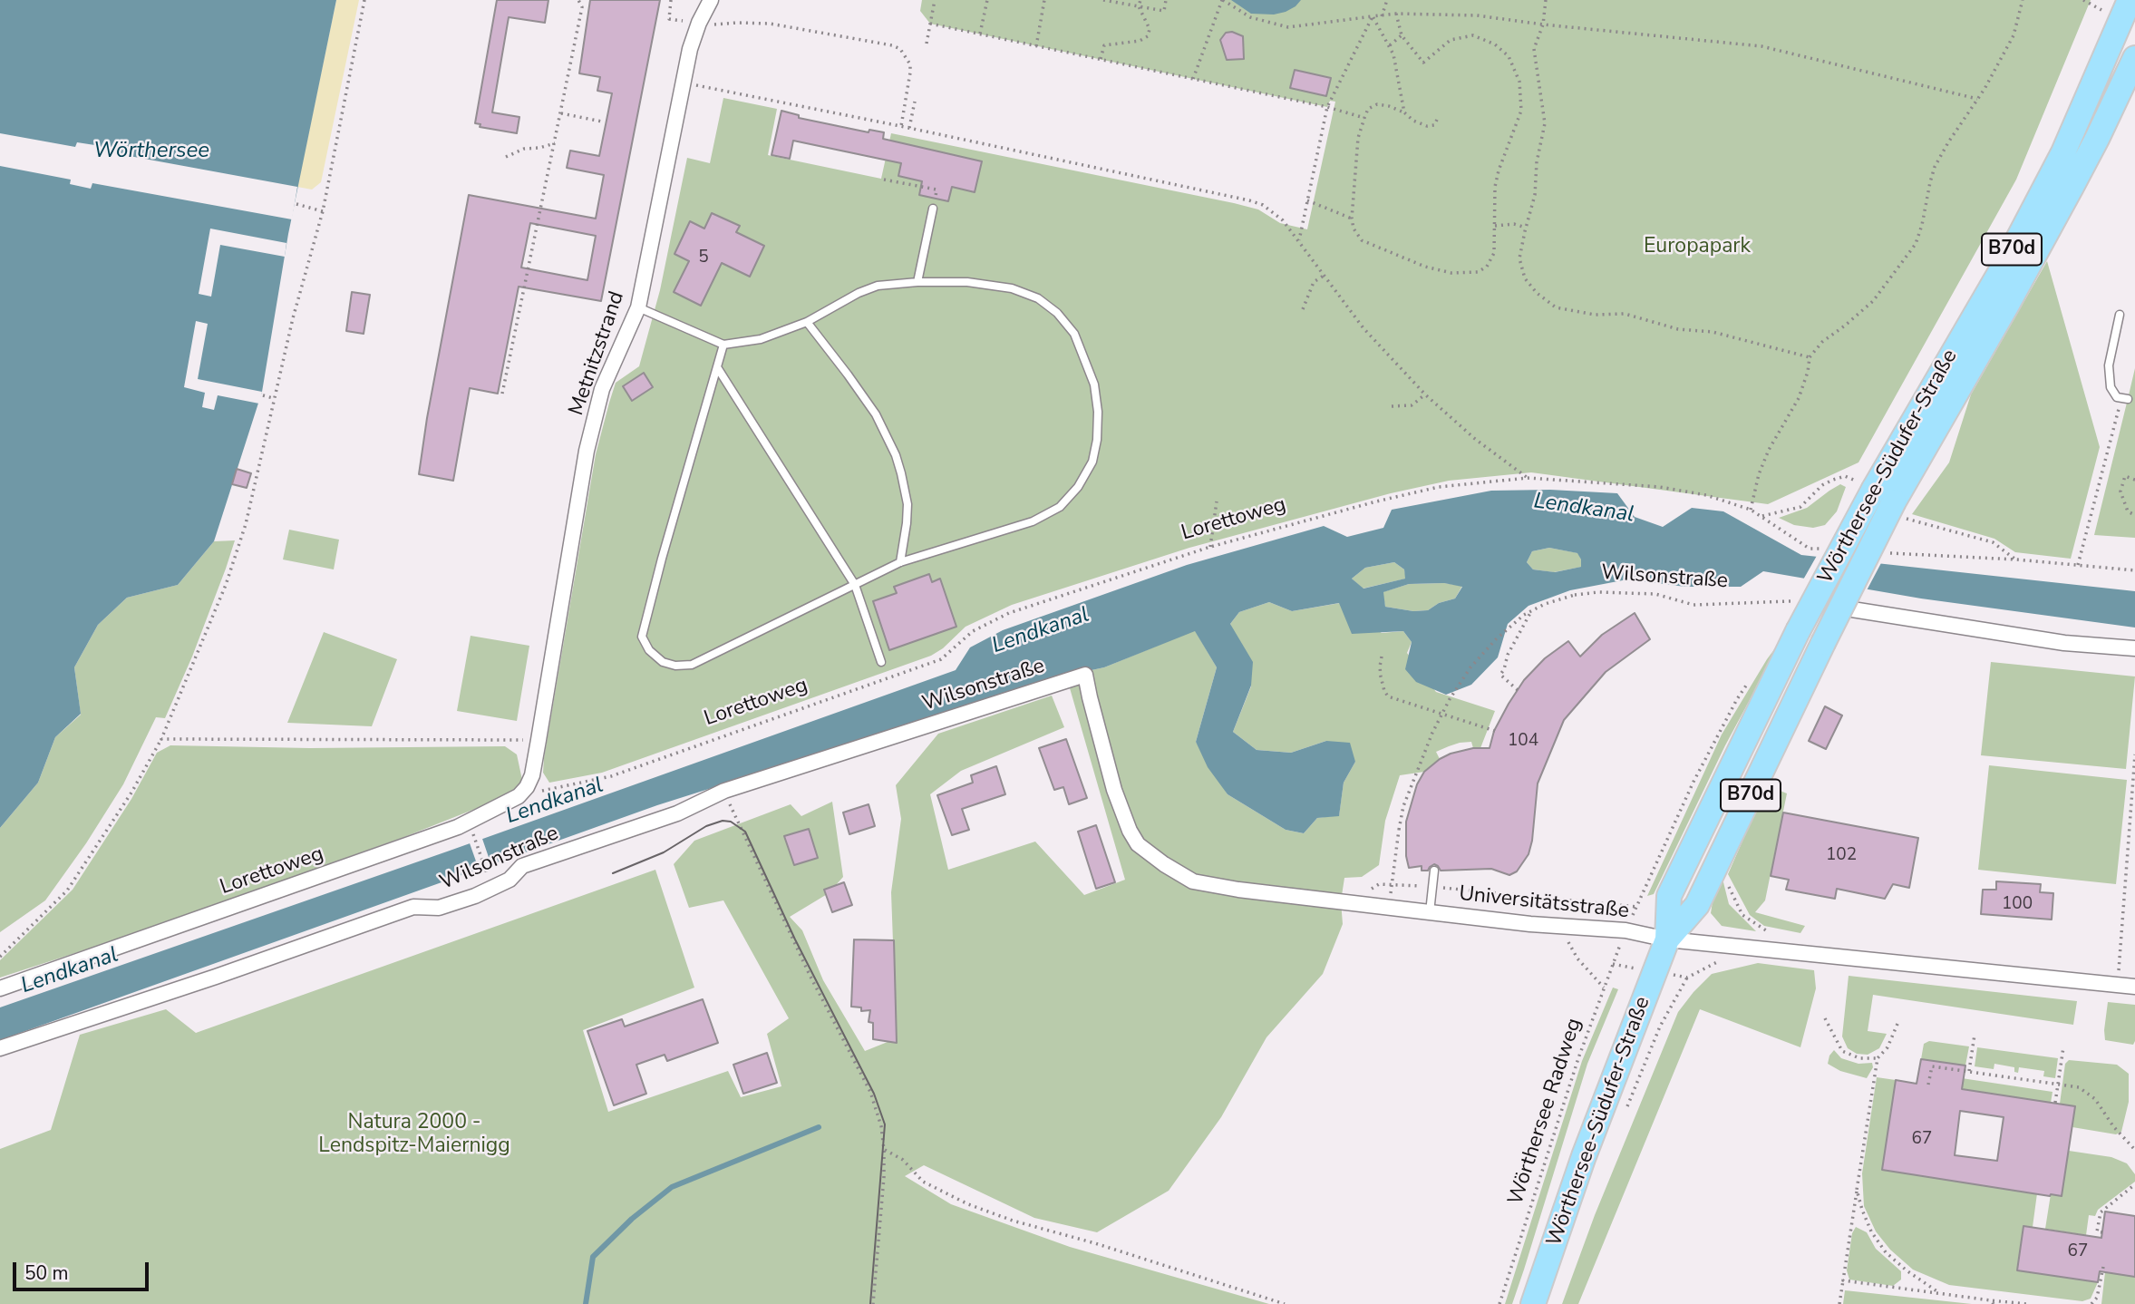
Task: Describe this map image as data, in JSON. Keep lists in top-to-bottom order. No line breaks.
{"streets":{"main road":["B70d","Wörthersee-Südufer-Straße"],"street":["Metnitzstrand","Lorettoweg","Wilsonstraße","Universitätsstraße"],"path":["Wörthersee Radweg"]},"crossings":[["Metnitzstrand","Lorettoweg"],["Wörthersee-Südufer-Straße","Universitätsstraße"],["Wilsonstraße","Universitätsstraße"],["Universitätsstraße","Wörthersee Radweg"]],"water":["Wörthersee","Lendkanal"],"parks":["Europapark","Natura 2000 - Lendspitz-Maiernigg"],"house_numbers":["5","104","102","100","67","67"],"scale_bar":"50 m"}
